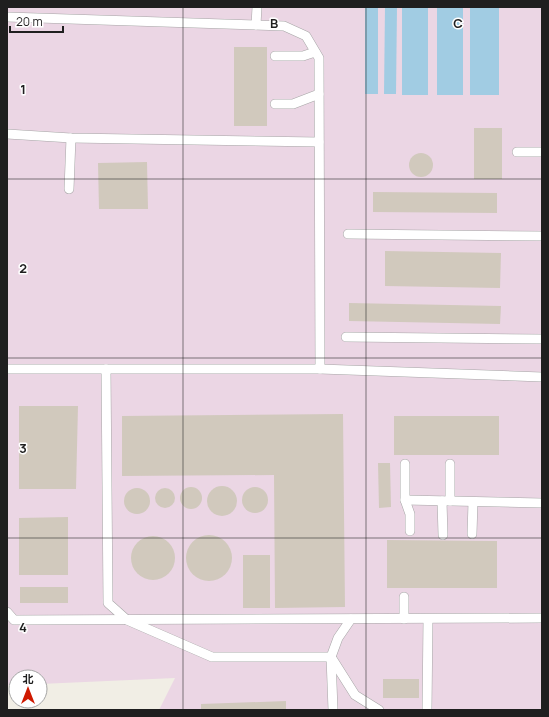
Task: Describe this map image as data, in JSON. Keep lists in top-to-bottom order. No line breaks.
{"scale_bar":"20 m","north":"top","grid":{"columns":["B","C"],"rows":["1","2","3","4"]}}
